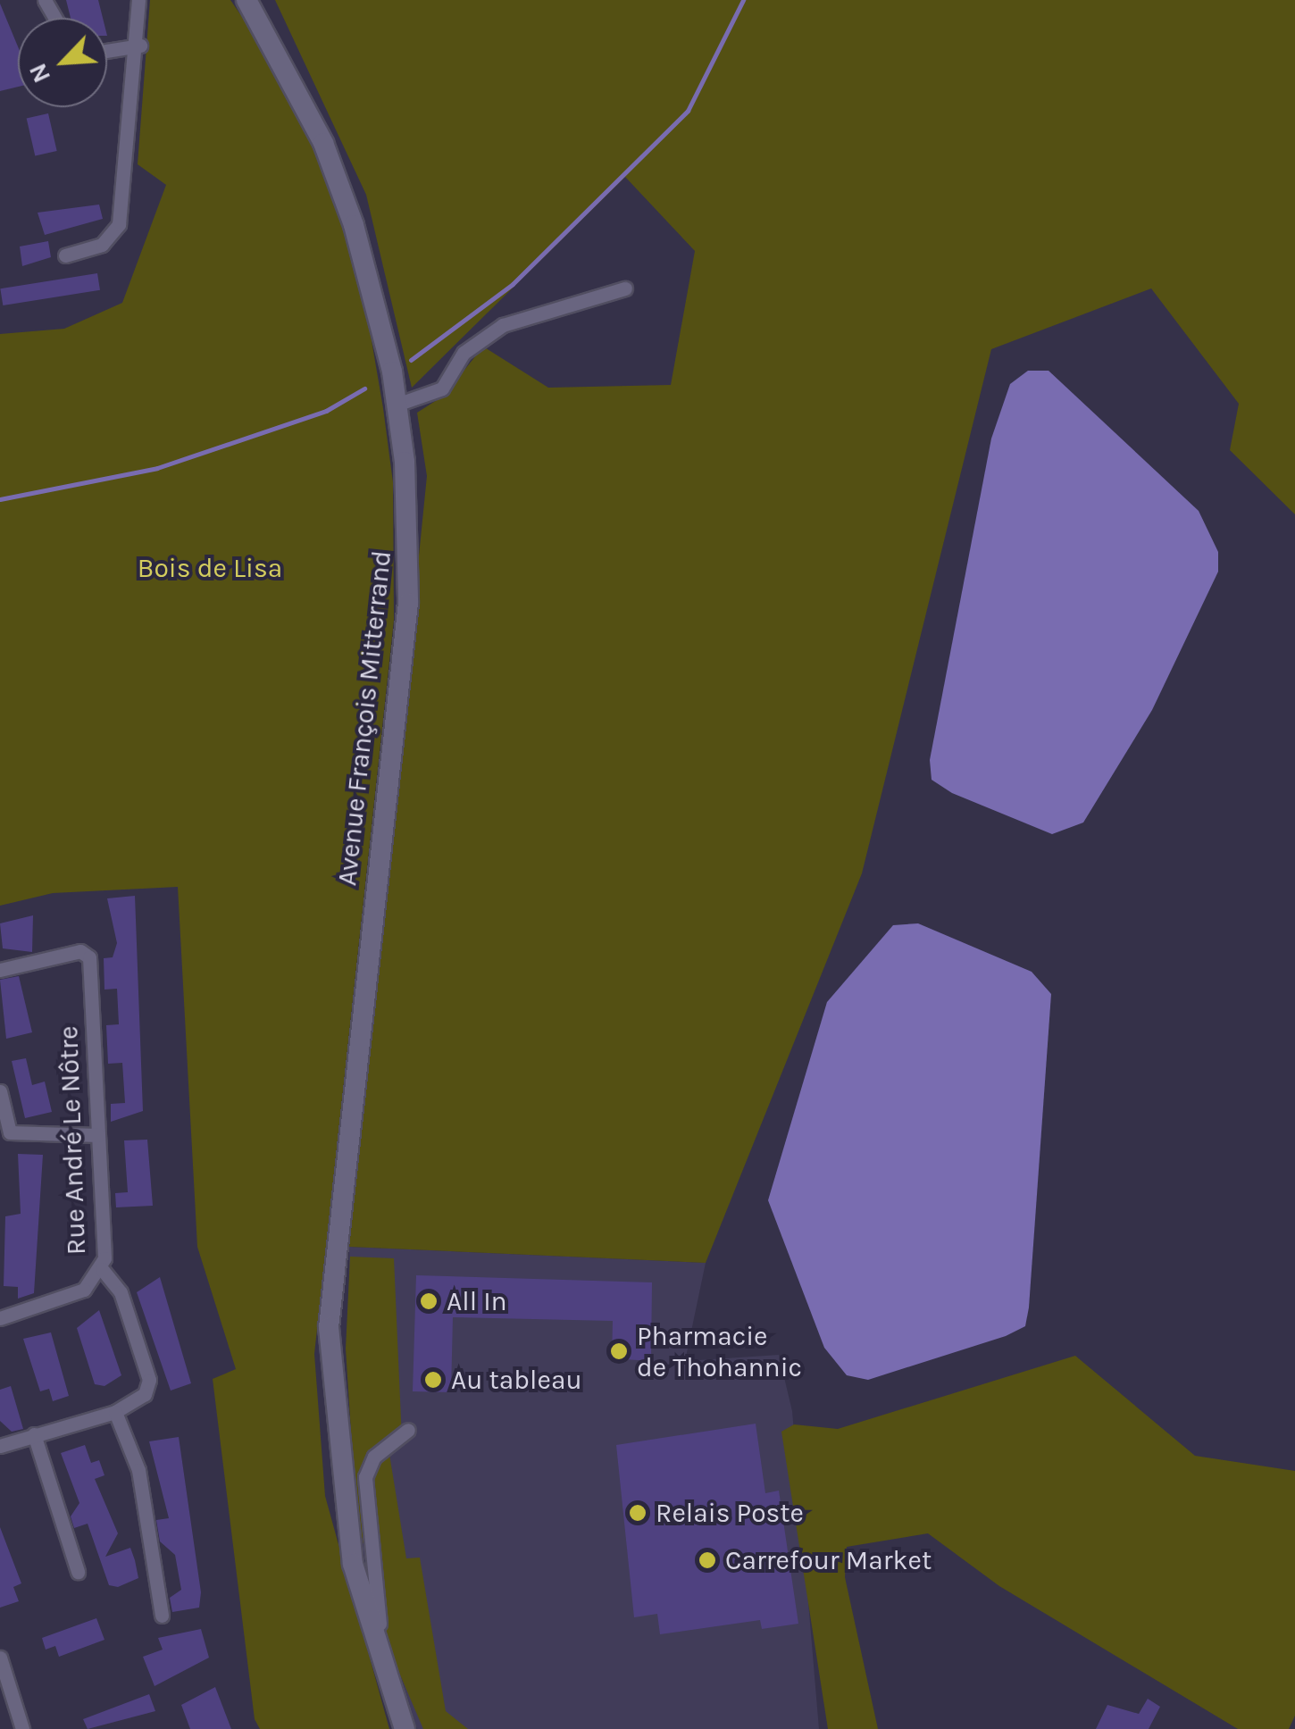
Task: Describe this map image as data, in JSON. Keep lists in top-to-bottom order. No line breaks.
{"streets":{"main road":["Avenue François Mitterrand"],"street":["Rue André Le Nôtre"]},"parks":["Bois de Lisa"],"places":["All In","Pharmacie de Thohannic","Au tableau","Relais Poste","Carrefour Market"],"north":"bottom left"}
